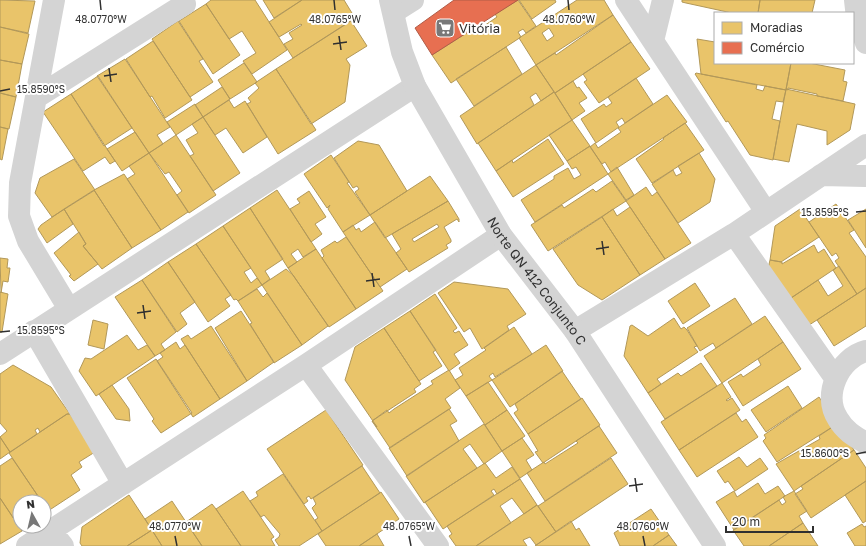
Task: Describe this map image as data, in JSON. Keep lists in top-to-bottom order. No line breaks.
{"streets":{"street":["Norte QN 412 Conjunto C"]},"places":{"supermarket":["Vitória"]},"legend":["Moradias","Comércio"],"scale_bar":"20 m","north":"top","coordinates":["48.0770°W","48.0765°W","48.0760°W","15.8590°S","15.8595°S","15.8600°S"]}
